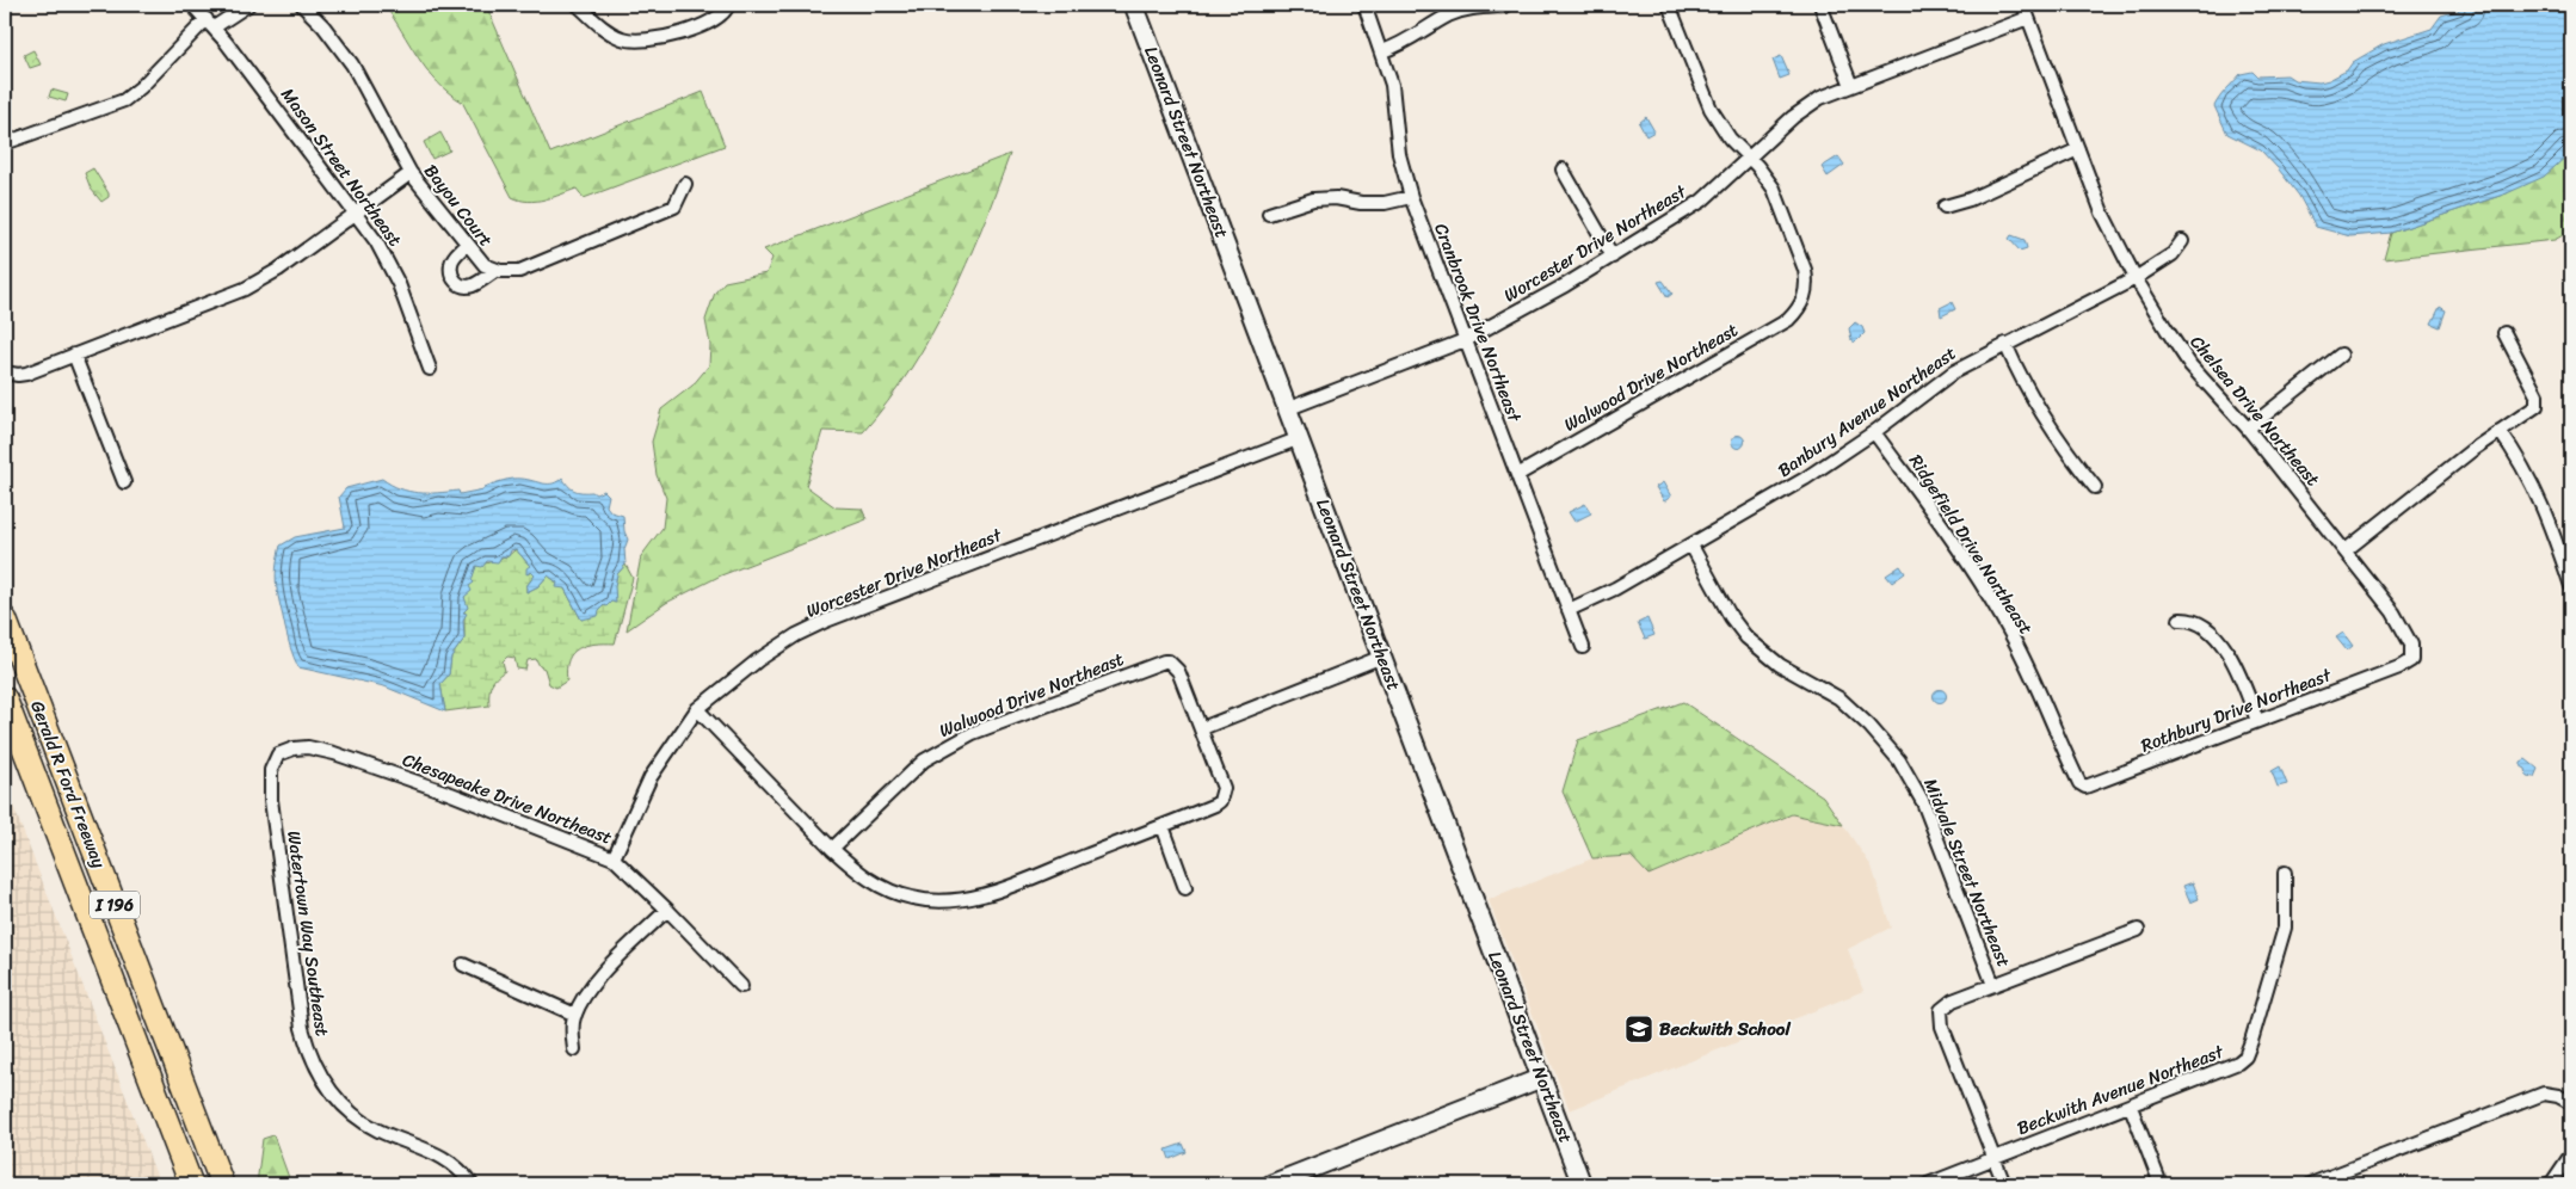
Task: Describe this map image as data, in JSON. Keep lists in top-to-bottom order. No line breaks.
{"streets":{"highway":["Gerald R Ford Freeway","I 196"],"main road":["Leonard Street Northeast"],"street":["Mason Street Northeast","Bayou Court","Worcester Drive Northeast","Cranbrook Drive Northeast","Walwood Drive Northeast","Chelsea Drive Northeast","Banbury Avenue Northeast","Ridgefield Drive Northeast","Rothbury Drive Northeast","Chesapeake Drive Northeast","Midvale Street Northeast","Watertown Way Southeast","Beckwith Avenue Northeast"]},"crossings":[["Leonard Street Northeast","Worcester Drive Northeast"],["Worcester Drive Northeast","Cranbrook Drive Northeast"],["Worcester Drive Northeast","Walwood Drive Northeast"],["Worcester Drive Northeast","Chelsea Drive Northeast"],["Worcester Drive Northeast","Chesapeake Drive Northeast"],["Cranbrook Drive Northeast","Walwood Drive Northeast"],["Cranbrook Drive Northeast","Banbury Avenue Northeast"],["Chelsea Drive Northeast","Banbury Avenue Northeast"],["Chelsea Drive Northeast","Rothbury Drive Northeast"],["Banbury Avenue Northeast","Ridgefield Drive Northeast"],["Banbury Avenue Northeast","Midvale Street Northeast"],["Ridgefield Drive Northeast","Rothbury Drive Northeast"],["Chesapeake Drive Northeast","Watertown Way Southeast"]],"places":{"school or university":["Beckwith School"]}}
